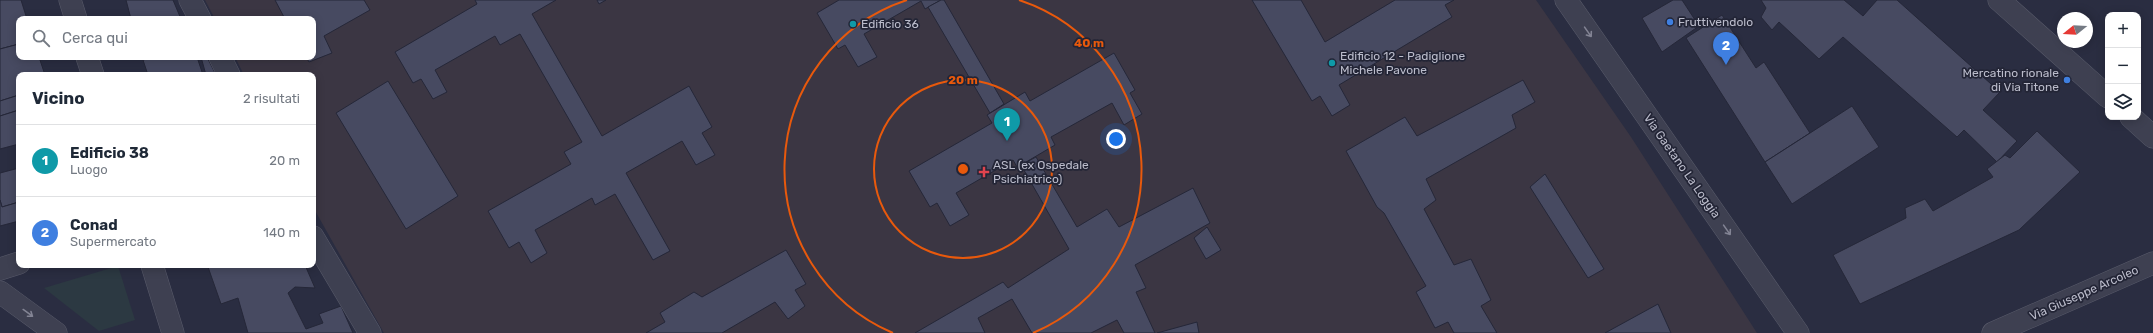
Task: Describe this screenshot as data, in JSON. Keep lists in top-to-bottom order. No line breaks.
{"streets":{"street":["Via Gaetano La Loggia","Via Giuseppe Arcoleo"]},"one_way":["Via Gaetano La Loggia"],"places":{"other":["Fruttivendolo","Edificio 36","Edificio 12 - Padiglione Michele Pavone","Mercatino rionale di Via Titone"],"health":["ASL (ex Ospedale Psichiatrico)"]},"north":"left","page":{"map_buttons":["+","−"],"search":"Cerca qui","pins":["2","1"],"heading":["Vicino","2 risultati"],"list":[{"mark":"1","name":"Edificio 38","note":"Luogo","value":"20 m"},{"mark":"2","name":"Conad","note":"Supermercato","value":"140 m"}]},"rings":["40 m","20 m"]}
